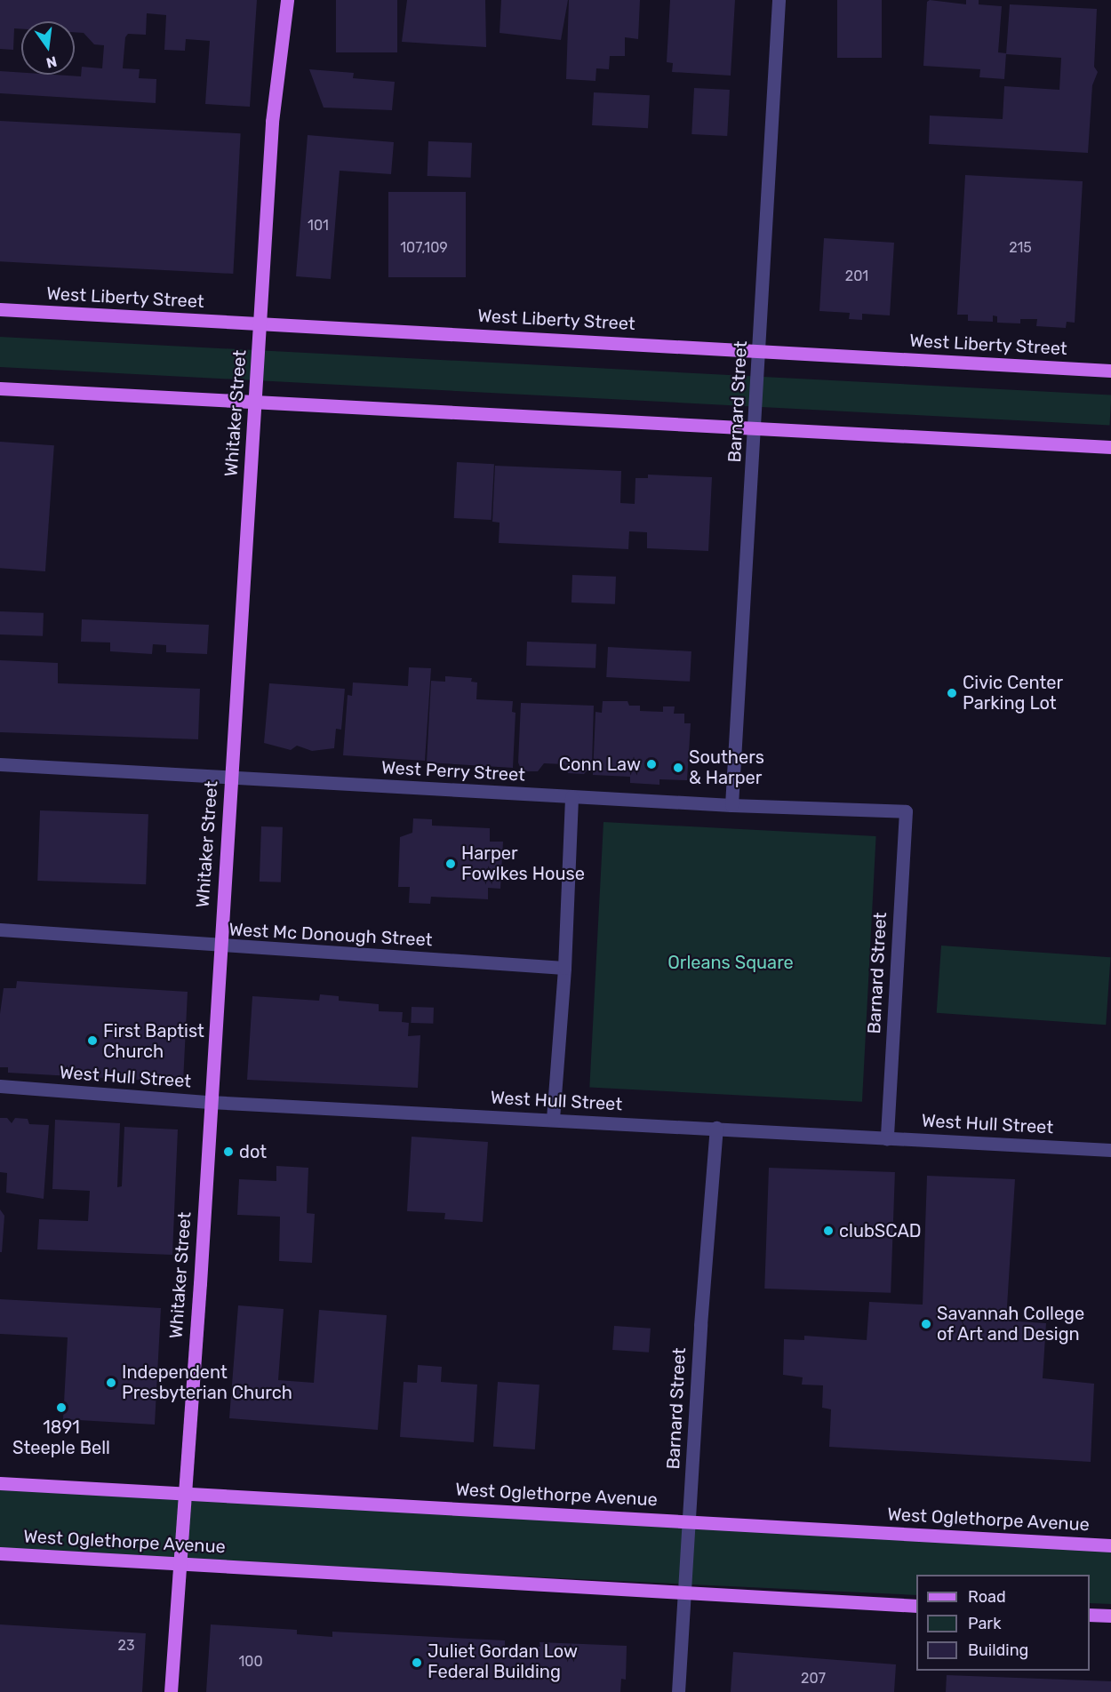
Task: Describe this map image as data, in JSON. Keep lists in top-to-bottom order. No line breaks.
{"streets":{"main road":["West Liberty Street","Whitaker Street","West Oglethorpe Avenue"],"street":["Barnard Street","West Perry Street","West Mc Donough Street","West Hull Street"]},"crossings":[["West Liberty Street","Barnard Street"],["West Liberty Street","Whitaker Street"],["Barnard Street","West Perry Street"],["Barnard Street","West Hull Street"],["Barnard Street","West Oglethorpe Avenue"],["Whitaker Street","West Perry Street"],["Whitaker Street","West Mc Donough Street"],["Whitaker Street","West Hull Street"],["Whitaker Street","West Oglethorpe Avenue"]],"parks":["Orleans Square"],"places":["Civic Center Parking Lot","Conn Law","Southers & Harper","Harper Fowlkes House","First Baptist Church","dot","clubSCAD","Savannah College of Art and Design","Independent Presbyterian Church","1891 Steeple Bell","Juliet Gordan Low Federal Building"],"house_numbers":["101","107,109","215","201","23","100","207"],"legend":["Road","Park","Building"],"north":"bottom"}
